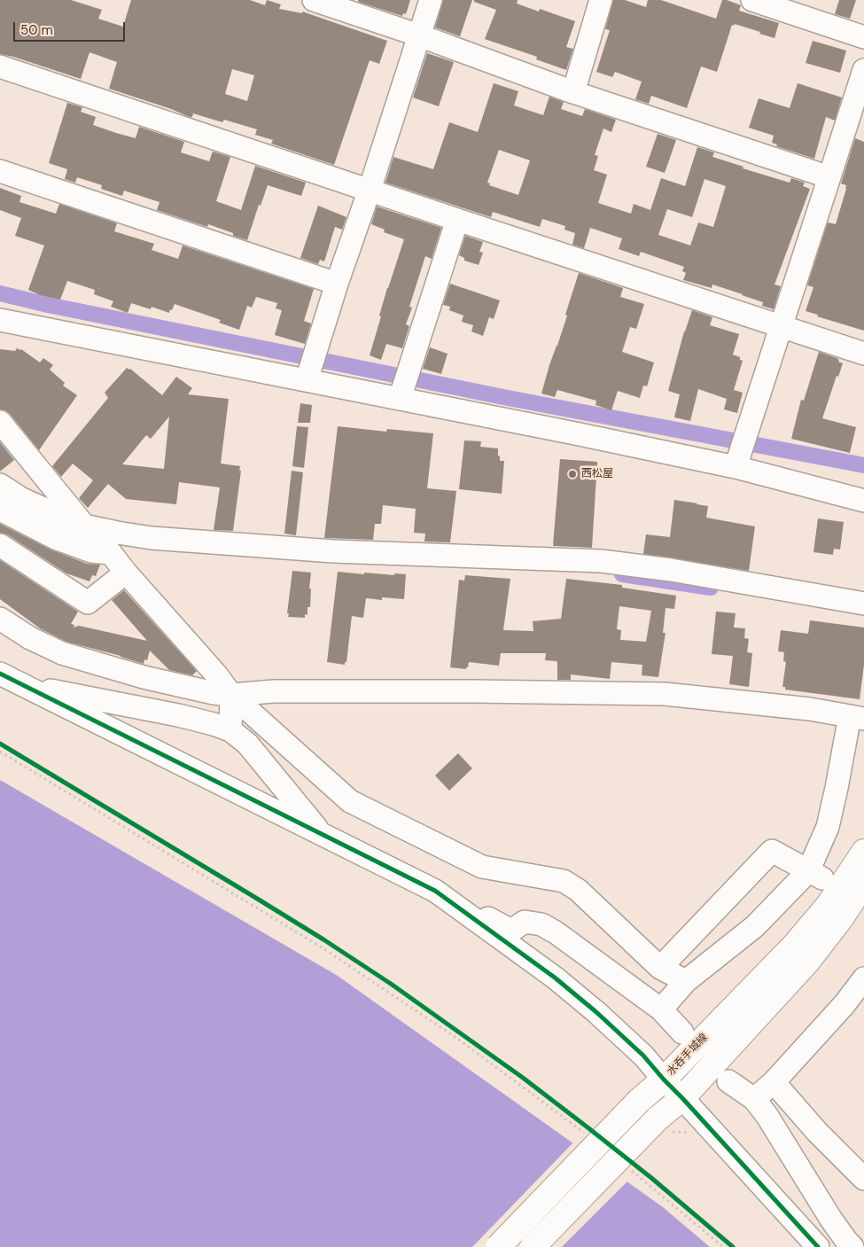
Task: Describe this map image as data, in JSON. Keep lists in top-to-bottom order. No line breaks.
{"streets":{"main road":["水呑手城線"]},"places":["西松屋"],"scale_bar":"50 m"}
